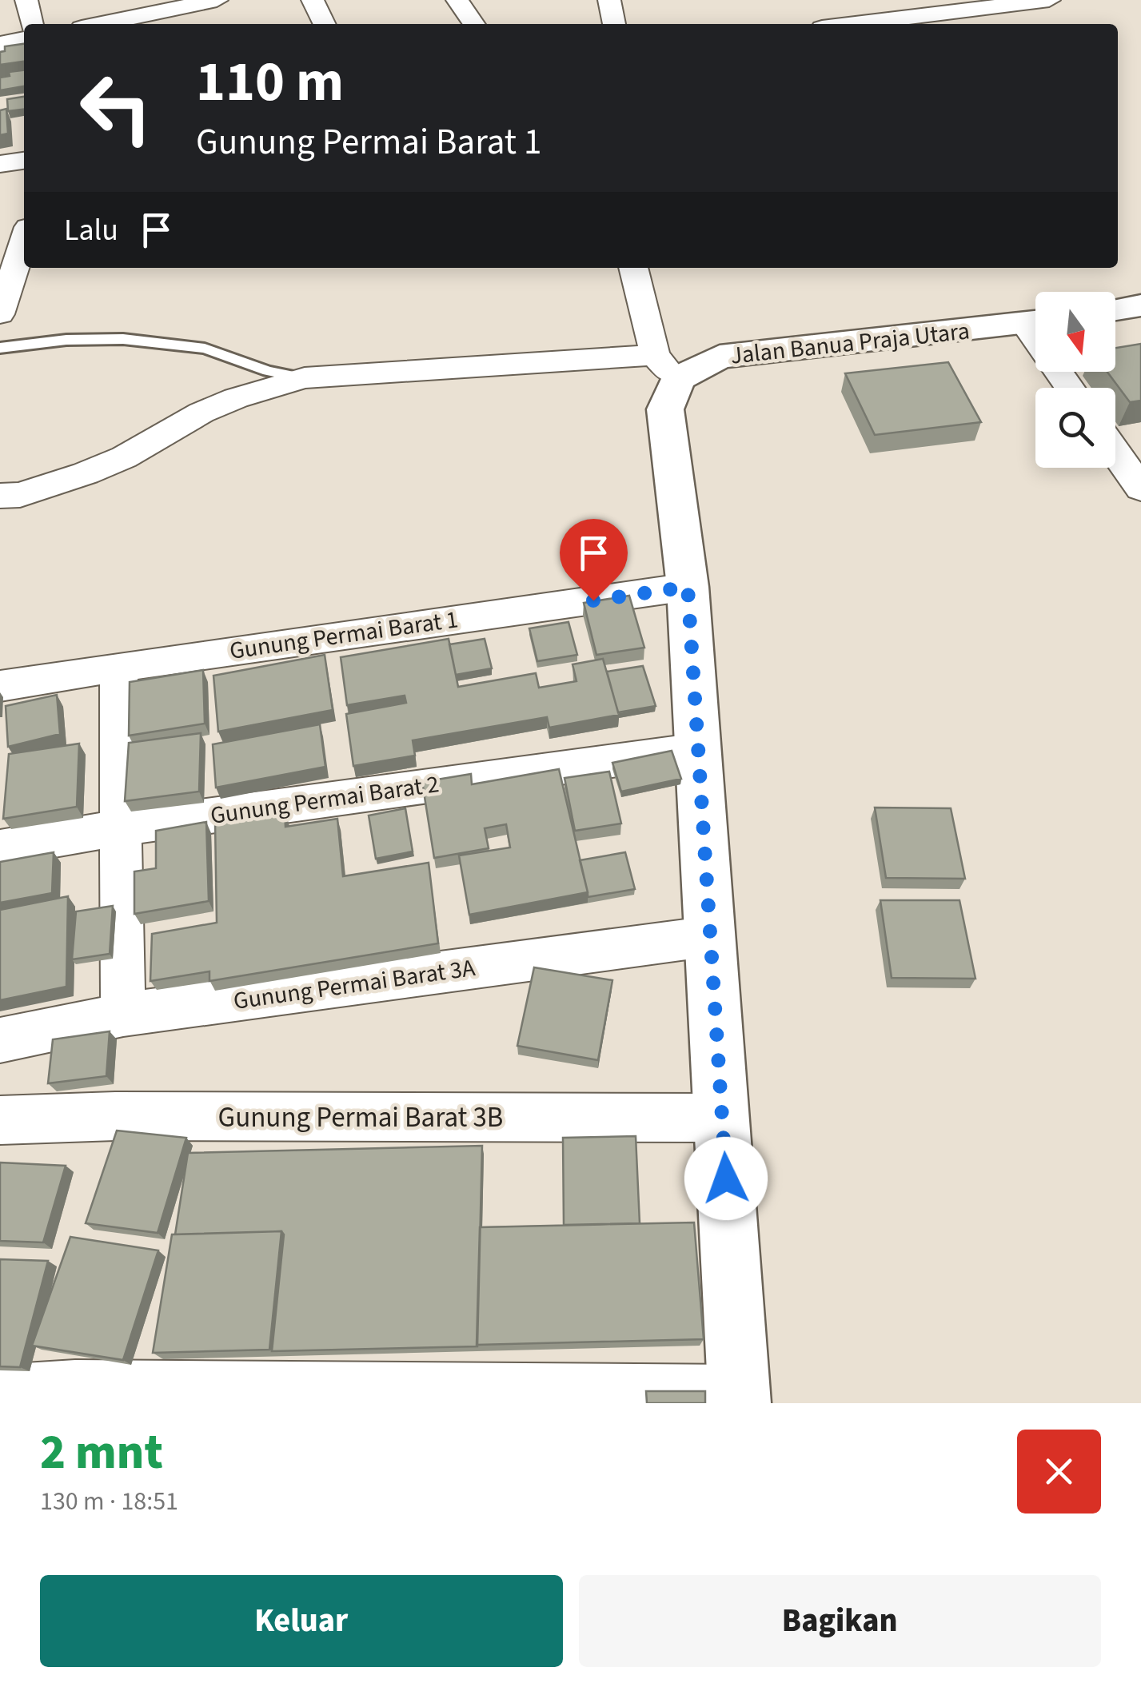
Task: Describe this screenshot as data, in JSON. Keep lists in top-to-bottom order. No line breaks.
{"streets":{"street":["Jalan Banua Praja Utara","Gunung Permai Barat 1","Gunung Permai Barat 2","Gunung Permai Barat 3A","Gunung Permai Barat 3B"]},"north":"bottom","page":{"turn":["110 m","Gunung Permai Barat 1"],"then":"Lalu","heading":["2 mnt","130 m · 18:51"],"buttons":["Keluar","Bagikan"]}}
